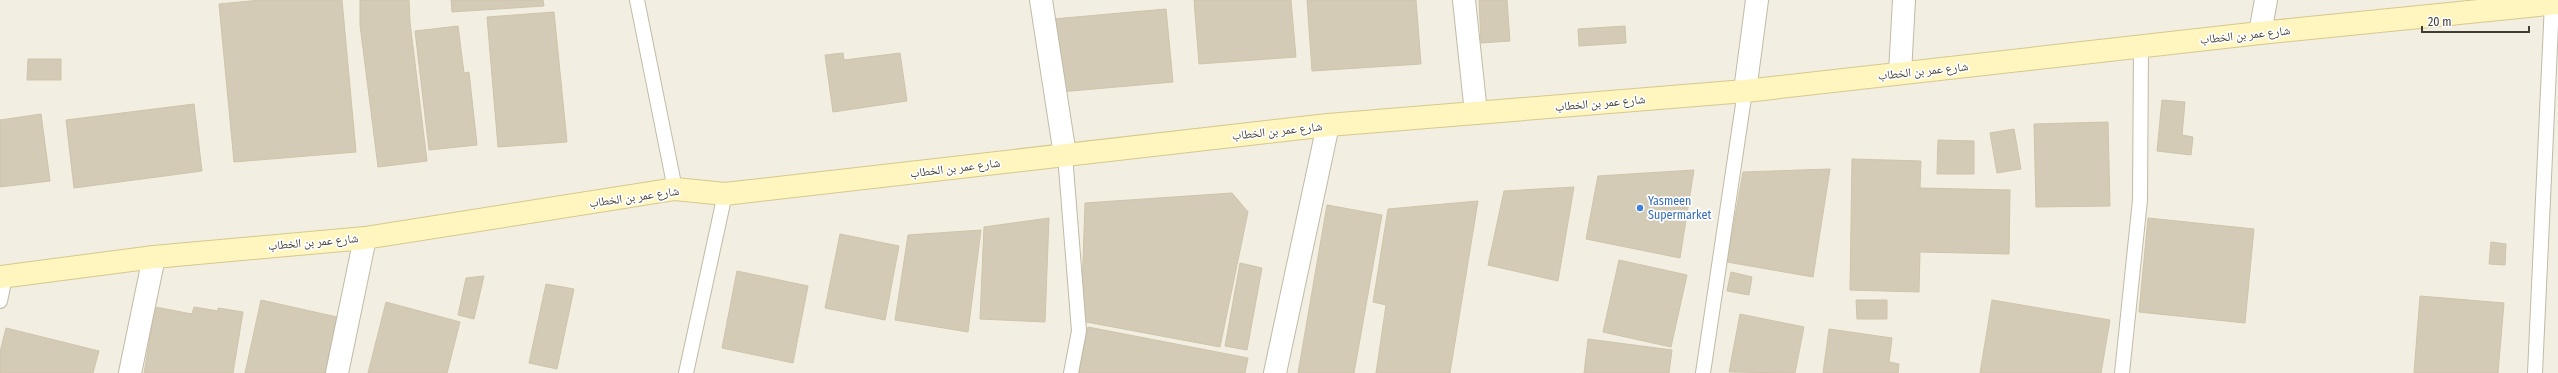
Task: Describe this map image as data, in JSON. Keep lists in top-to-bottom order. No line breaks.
{"streets":{"main road":["شارع عمر بن الخطاب"]},"places":["Yasmeen Supermarket"],"scale_bar":"20 m"}
